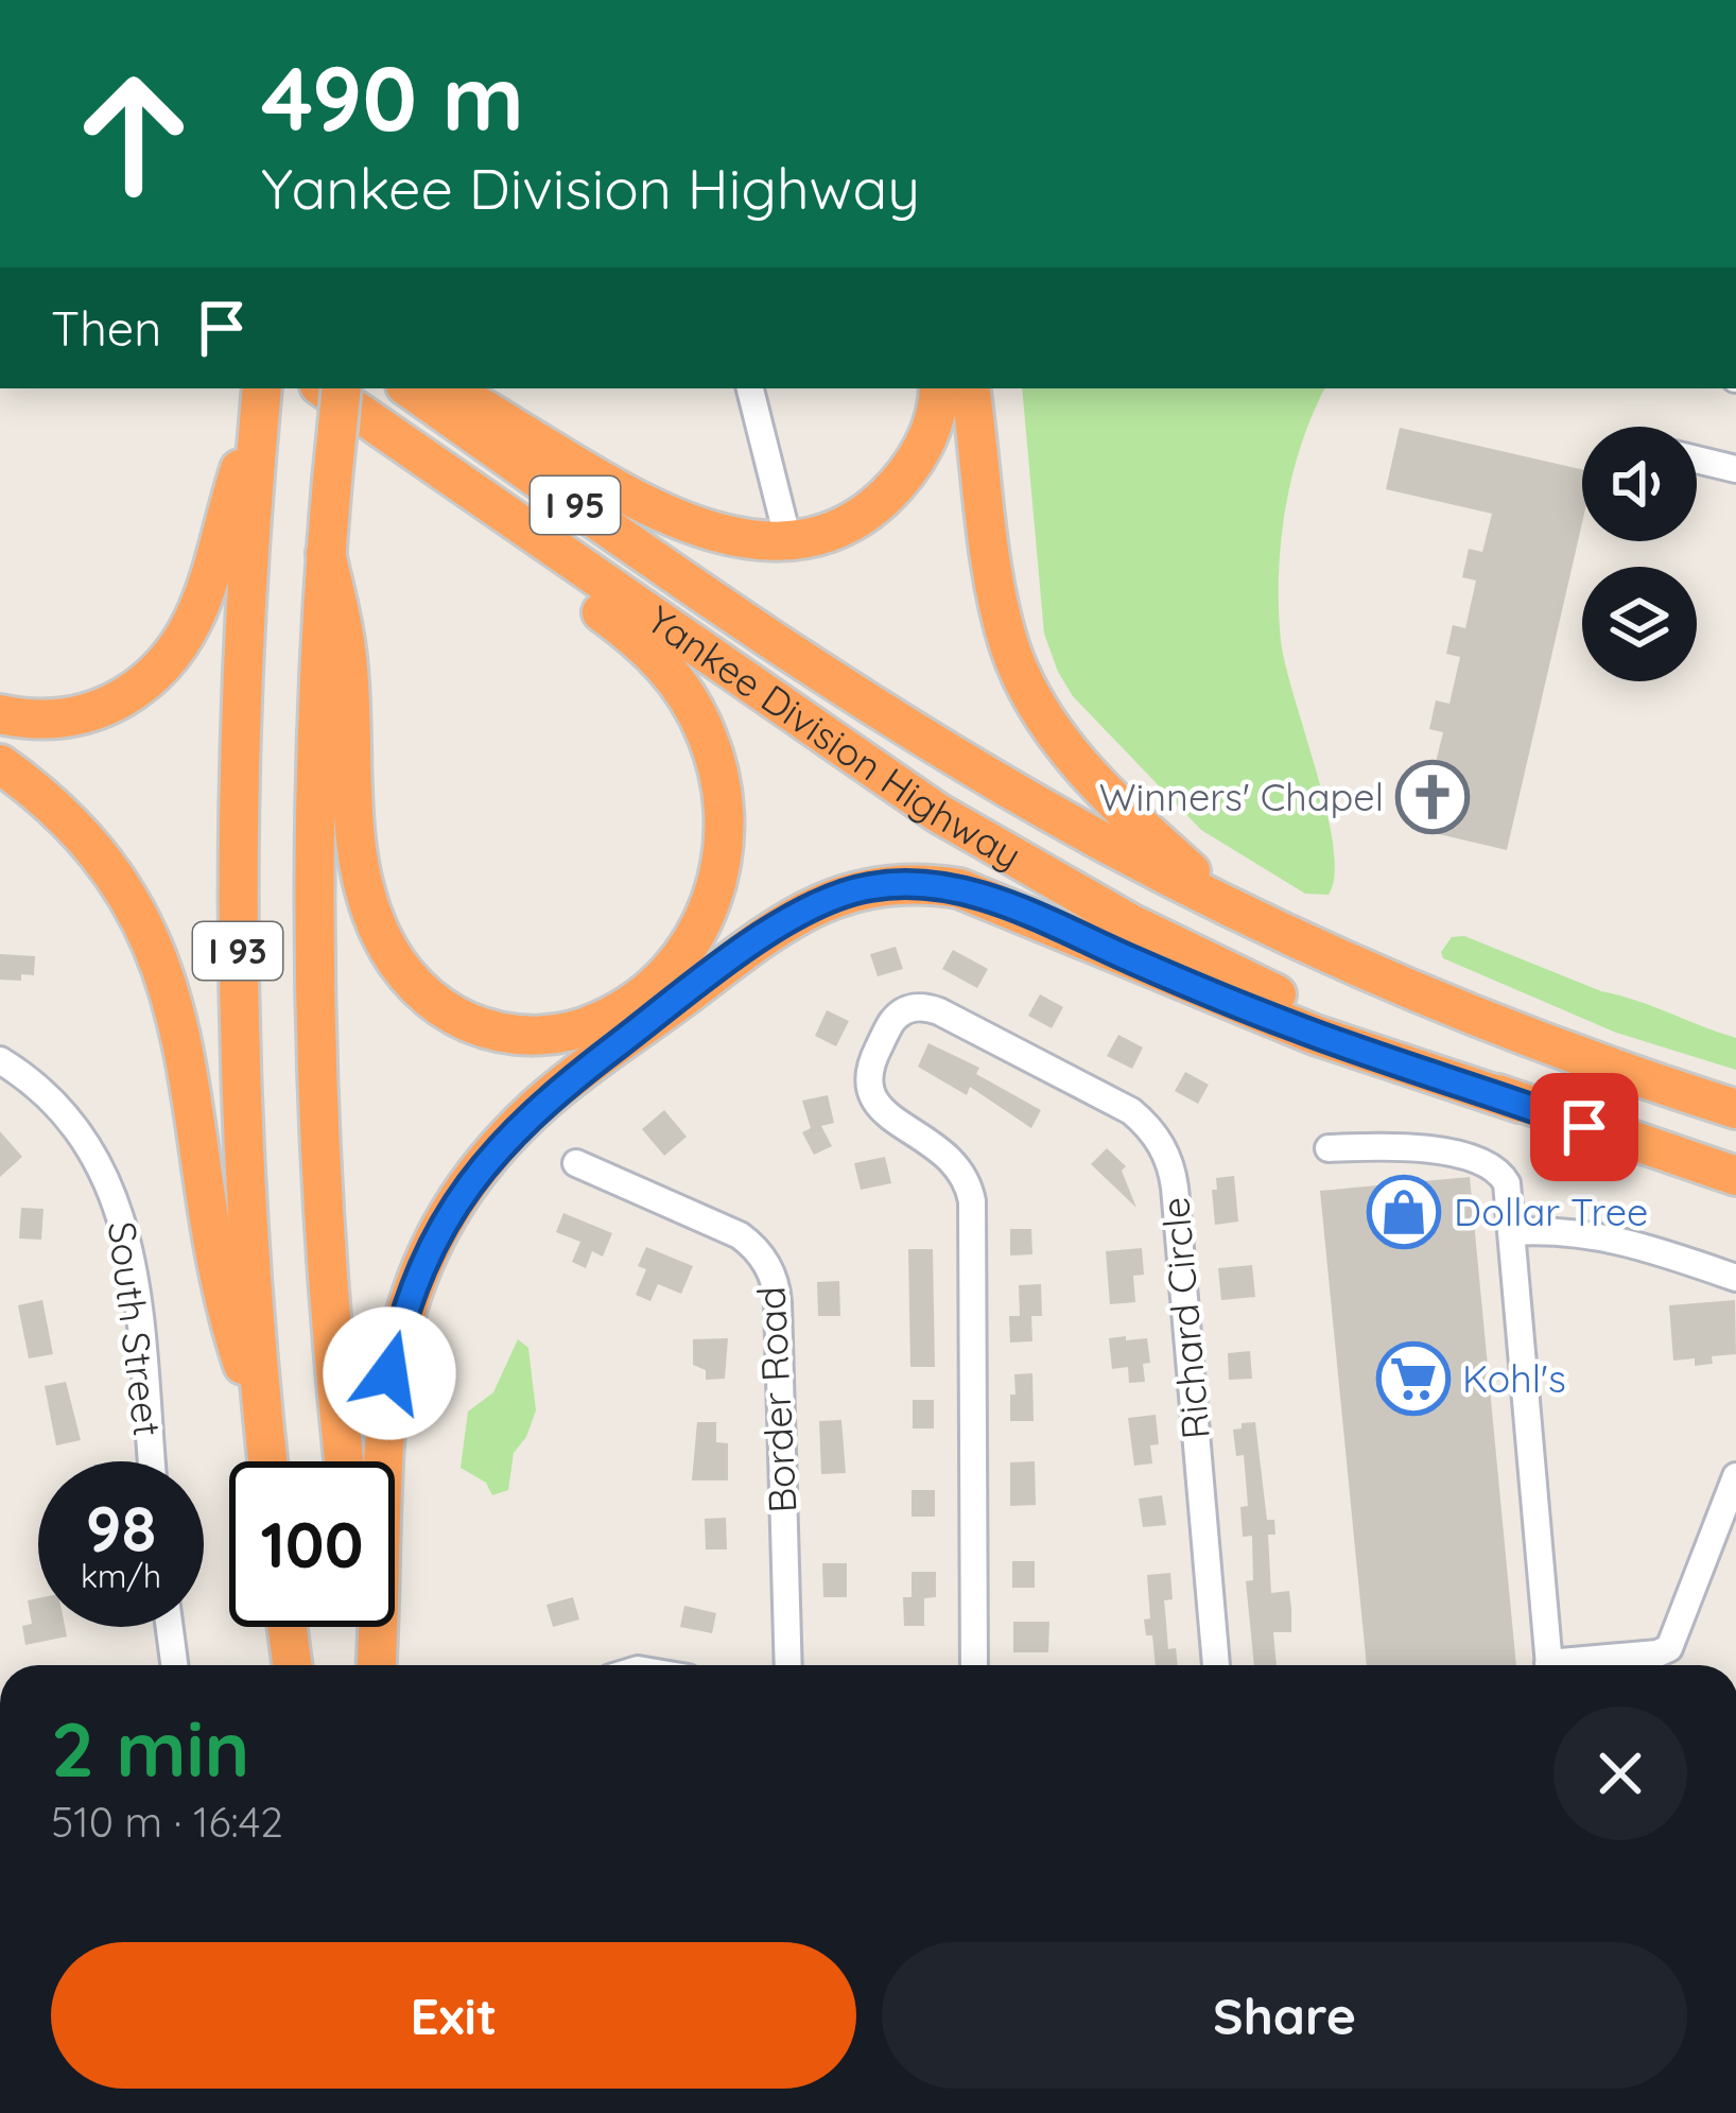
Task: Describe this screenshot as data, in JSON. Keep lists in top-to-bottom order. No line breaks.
{"streets":{"highway":["I 95","Yankee Division Highway","I 93"],"street":["Richard Circle","South Street","Border Road"]},"places":{"church":["Winners' Chapel"],"shop":["Dollar Tree"],"supermarket":["Kohl's"]},"page":{"turn":["490 m","Yankee Division Highway"],"then":"Then","speed":"98 km/h","limit":"100","heading":["2 min","510 m · 16:42"],"buttons":["Exit","Share"]}}
